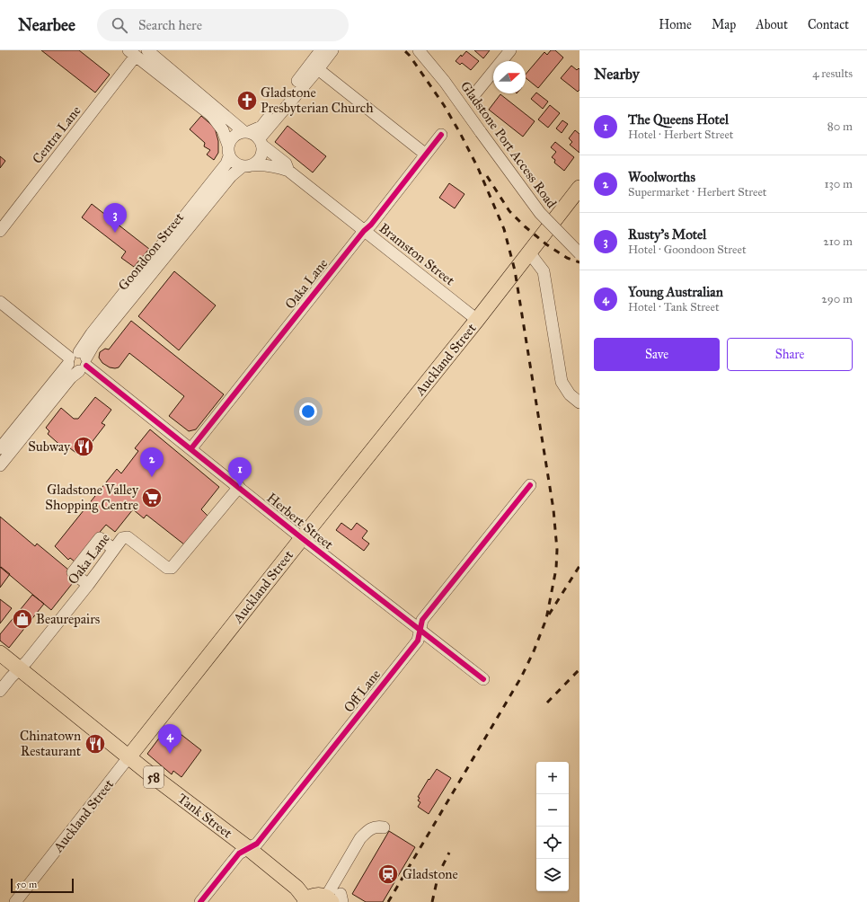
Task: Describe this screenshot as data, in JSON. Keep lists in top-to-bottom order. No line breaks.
{"streets":{"main road":["Auckland Street","58","Tank Street"],"street":["Centra Lane","Gladstone Port Access Road","Goondoon Street","Bramston Street","Oaka Lane","Herbert Street","Off Lane"]},"crossings":[["Goondoon Street","Bramston Street"],["Goondoon Street","Herbert Street"],["Bramston Street","Oaka Lane"],["Bramston Street","Auckland Street"],["Oaka Lane","Herbert Street"],["Oaka Lane","Tank Street"],["Auckland Street","Herbert Street"],["Auckland Street","Tank Street"],["Herbert Street","Off Lane"],["Off Lane","Tank Street"],["58","Tank Street"]],"places":{"church":["Gladstone Presbyterian Church"],"restaurant":["Subway","Chinatown Restaurant"],"supermarket":["Gladstone Valley Shopping Centre"],"shop":["Beaurepairs"],"station":["Gladstone"]},"scale_bar":"50 m","north":"right","page":{"header":"Nearbee","search":"Search here","nav":["Home","Map","About","Contact"],"heading":["Nearby","4 results"],"list":[{"mark":"1","name":"The Queens Hotel","note":"Hotel · Herbert Street","value":"80 m"},{"mark":"2","name":"Woolworths","note":"Supermarket · Herbert Street","value":"130 m"},{"mark":"3","name":"Rusty’s Motel","note":"Hotel · Goondoon Street","value":"210 m"},{"mark":"4","name":"Young Australian","note":"Hotel · Tank Street","value":"290 m"}],"pins":["3","2","1","4"],"buttons":["Save","Share"],"map_buttons":["+","−"],"scale":"50 m"}}
